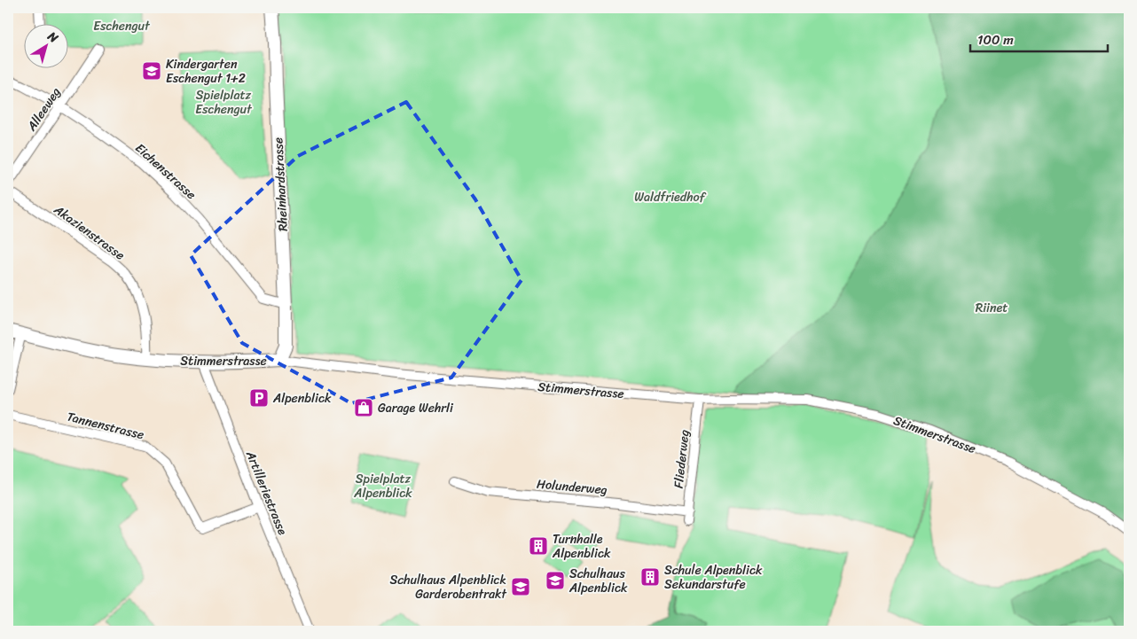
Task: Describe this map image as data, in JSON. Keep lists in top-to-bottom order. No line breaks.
{"streets":{"street":["Alleeweg","Eichenstrasse","Rheinhardstrasse","Akazienstrasse","Stimmerstrasse","Tannenstrasse","Fliederweg","Holunderweg","Artilleriestrasse"]},"crossings":[["Alleeweg","Eichenstrasse"],["Eichenstrasse","Rheinhardstrasse"],["Rheinhardstrasse","Stimmerstrasse"],["Akazienstrasse","Stimmerstrasse"],["Stimmerstrasse","Fliederweg"],["Stimmerstrasse","Artilleriestrasse"],["Tannenstrasse","Artilleriestrasse"],["Fliederweg","Holunderweg"]],"parks":["Eschengut","Spielplatz Eschengut","Waldfriedhof","Riinet","Spielplatz Alpenblick"],"places":{"school or university":["Kindergarten Eschengut 1+2","Schulhaus Alpenblick","Schulhaus Alpenblick Garderobentrakt"],"parking":["Alpenblick"],"shop":["Garage Wehrli"],"building":["Turnhalle Alpenblick","Schule Alpenblick Sekundarstufe"]},"scale_bar":"100 m","north":"top right"}
